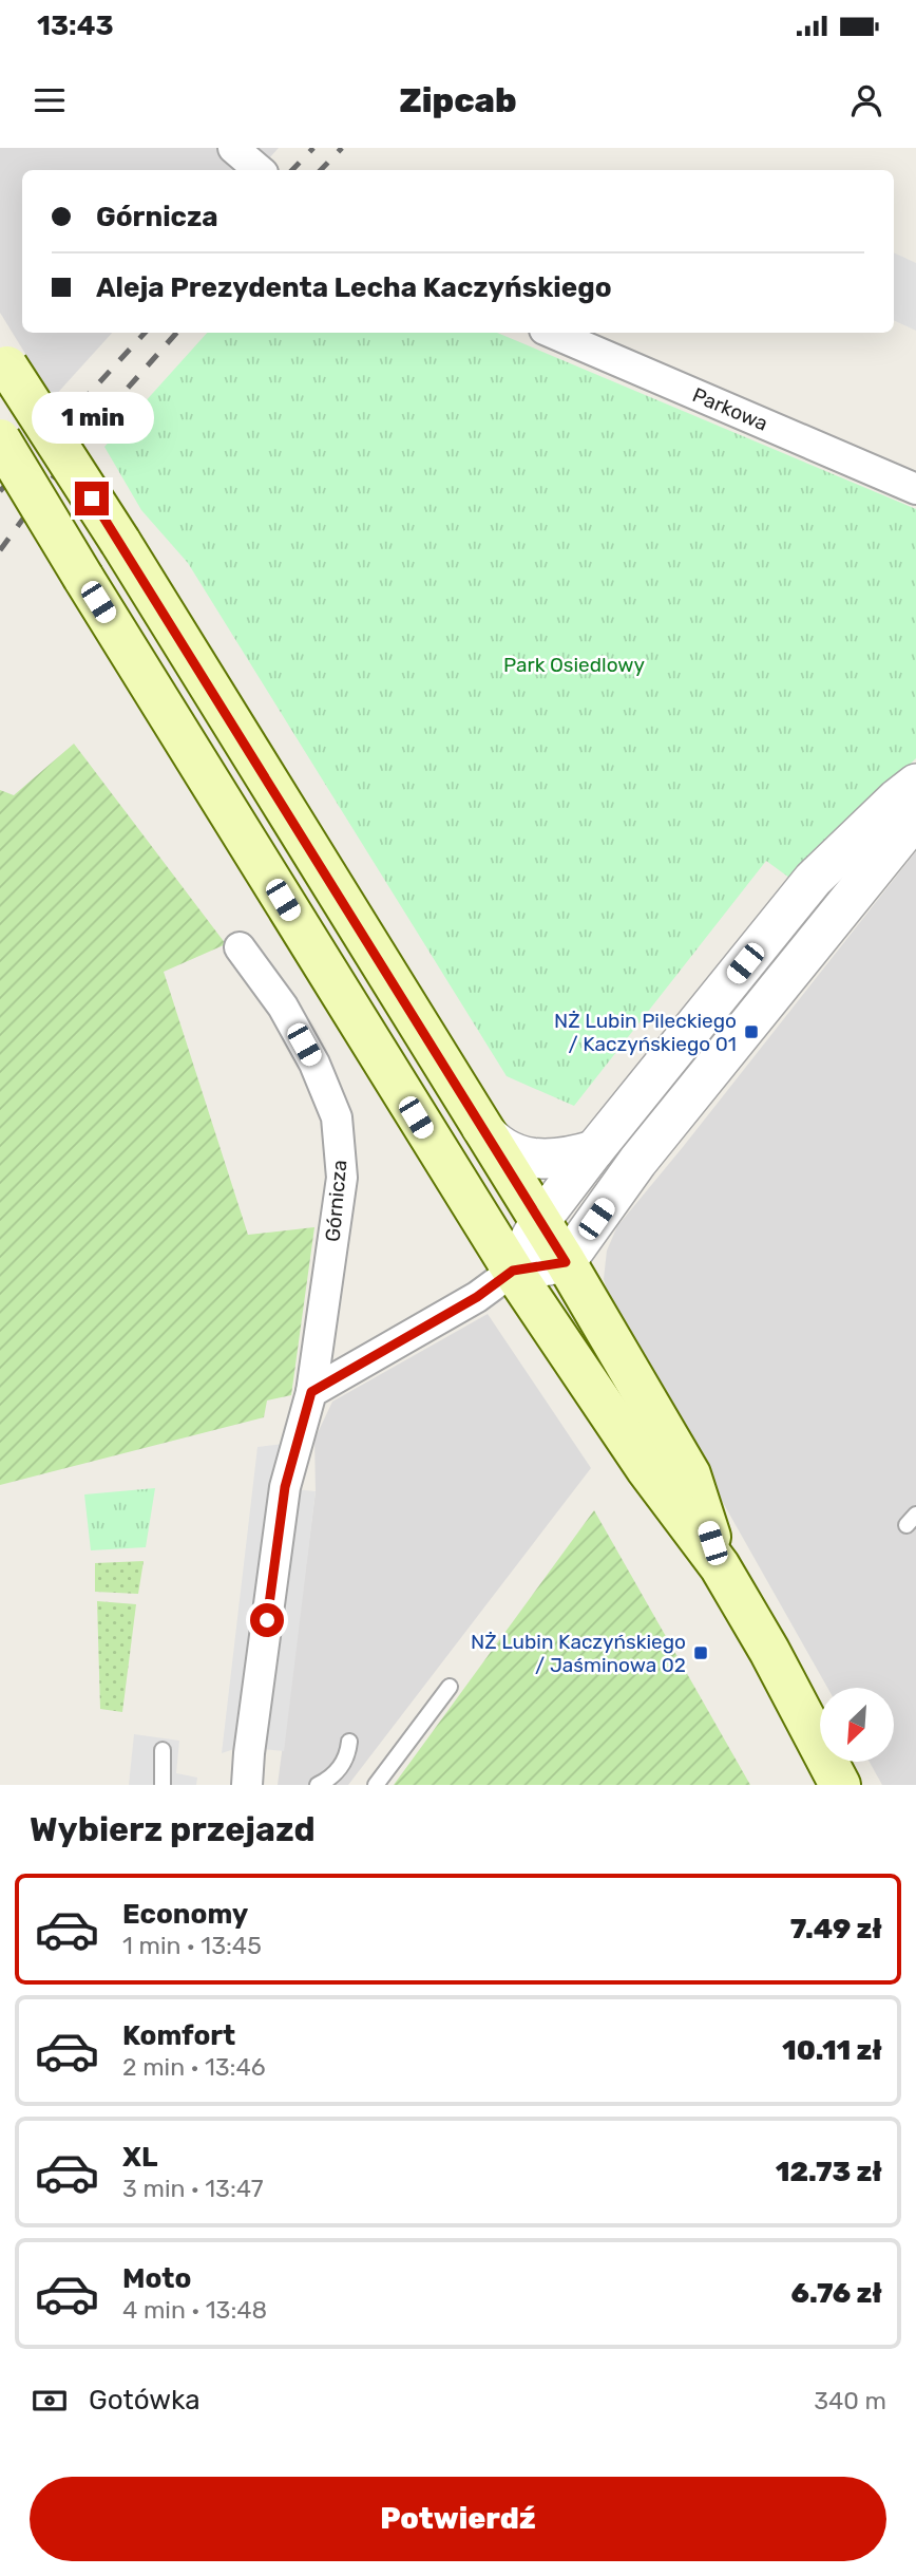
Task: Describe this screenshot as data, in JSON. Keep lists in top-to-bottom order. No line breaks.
{"streets":{"street":["Parkowa","Górnicza"]},"parks":["Park Osiedlowy"],"places":{"transit":["NŻ Lubin Pileckiego / Kaczyńskiego 01","NŻ Lubin Kaczyńskiego / Jaśminowa 02"]},"north":"bottom left","page":{"status":"13:43","header":"Zipcab","banner":["Górnicza","Aleja Prezydenta Lecha Kaczyńskiego"],"bubble":"1 min","heading":"Wybierz przejazd","list":[{"name":"Economy","note":"1 min · 13:45","value":"7.49 zł"},{"name":"Komfort","note":"2 min · 13:46","value":"10.11 zł"},{"name":"XL","note":"3 min · 13:47","value":"12.73 zł"},{"name":"Moto","note":"4 min · 13:48","value":"6.76 zł"}],"pay":["Gotówka","340 m"],"buttons":"Potwierdź"}}
